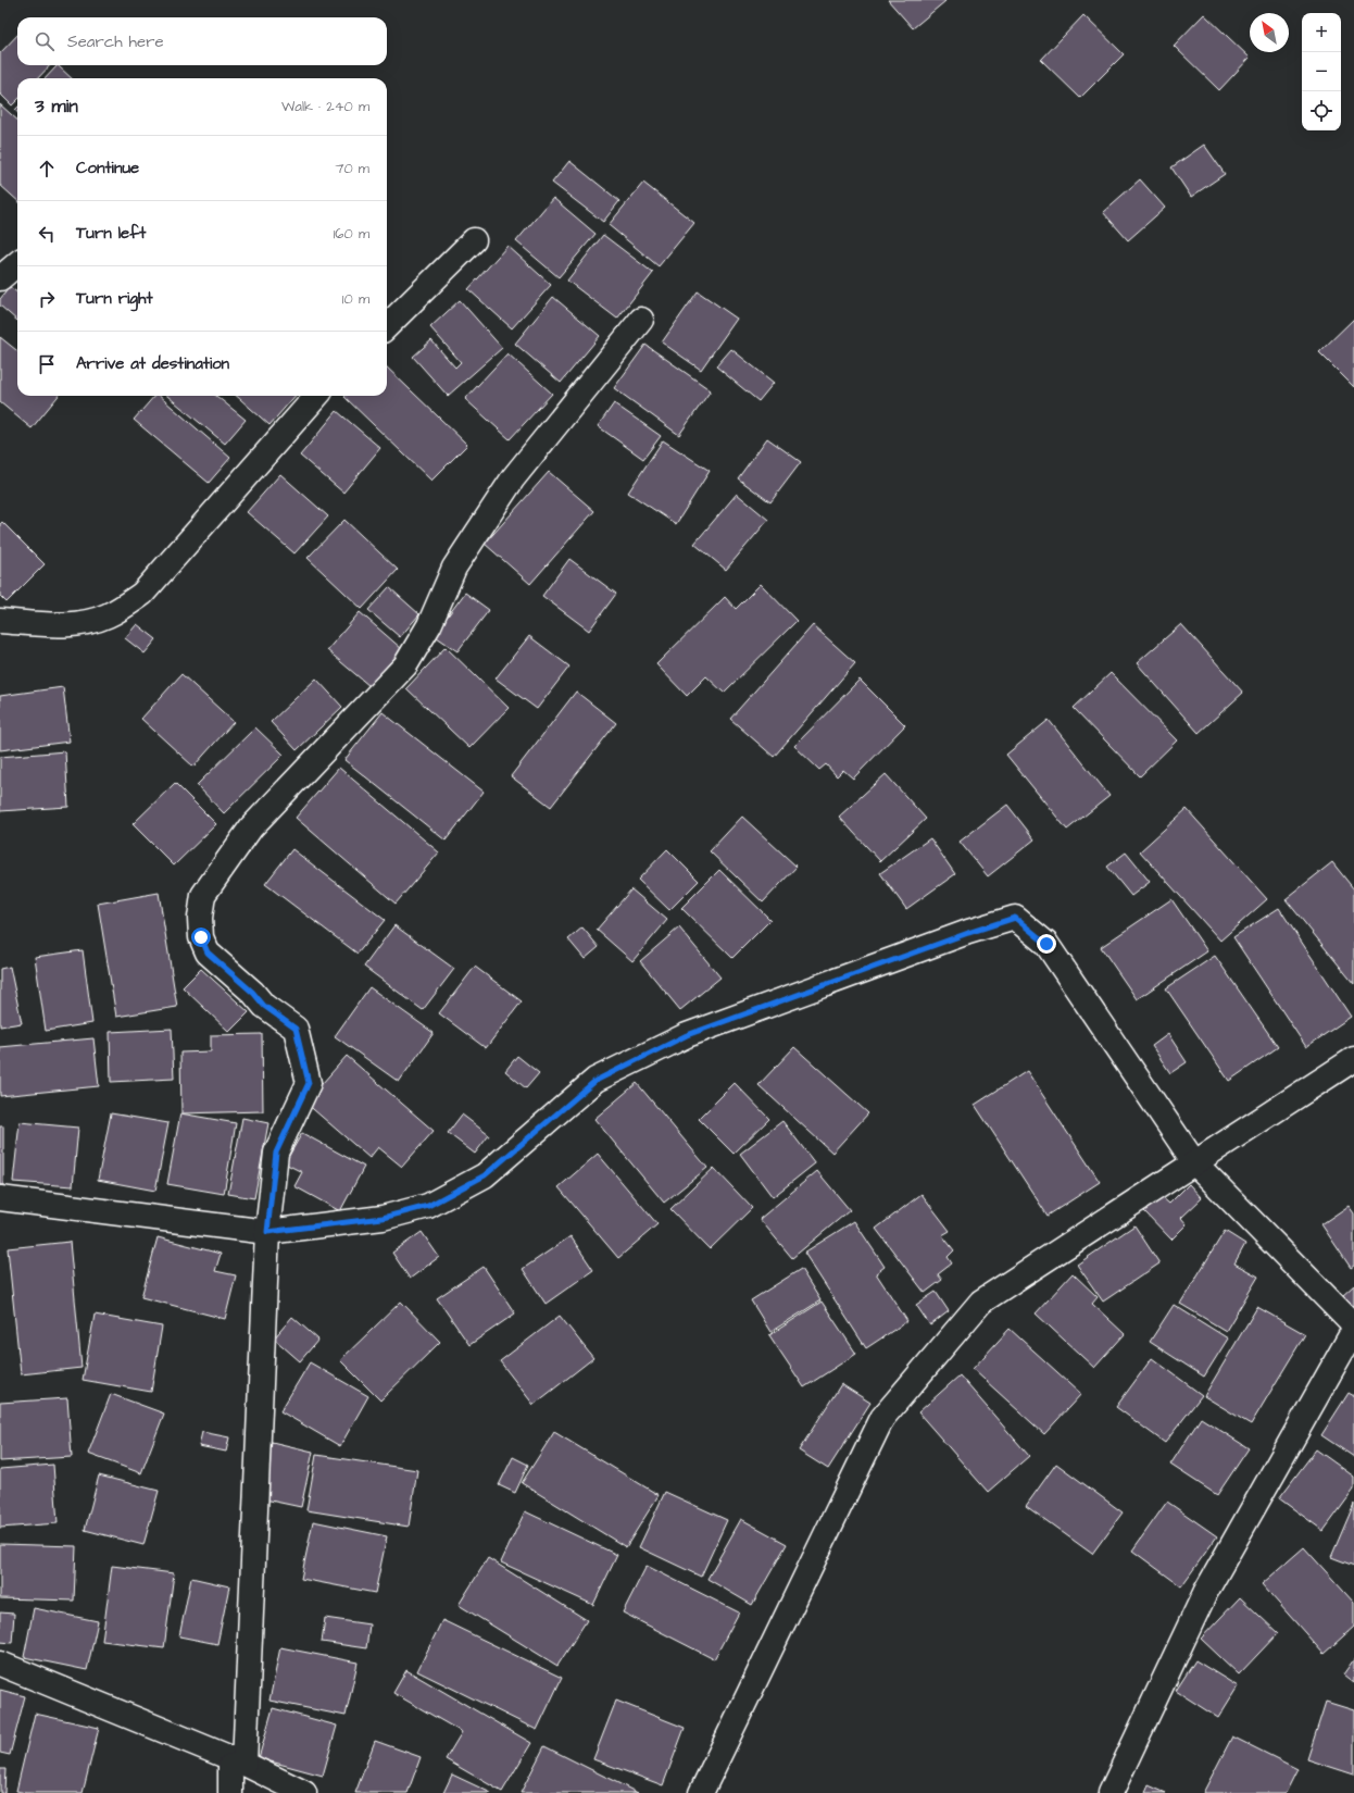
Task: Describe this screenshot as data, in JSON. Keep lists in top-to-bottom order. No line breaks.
{"north":"top left","page":{"map_buttons":["+","−"],"search":"Search here","heading":["3 min","Walk · 240 m"],"list":[["Continue","70 m"],["Turn left","160 m"],["Turn right","10 m"],"Arrive at destination"]}}
